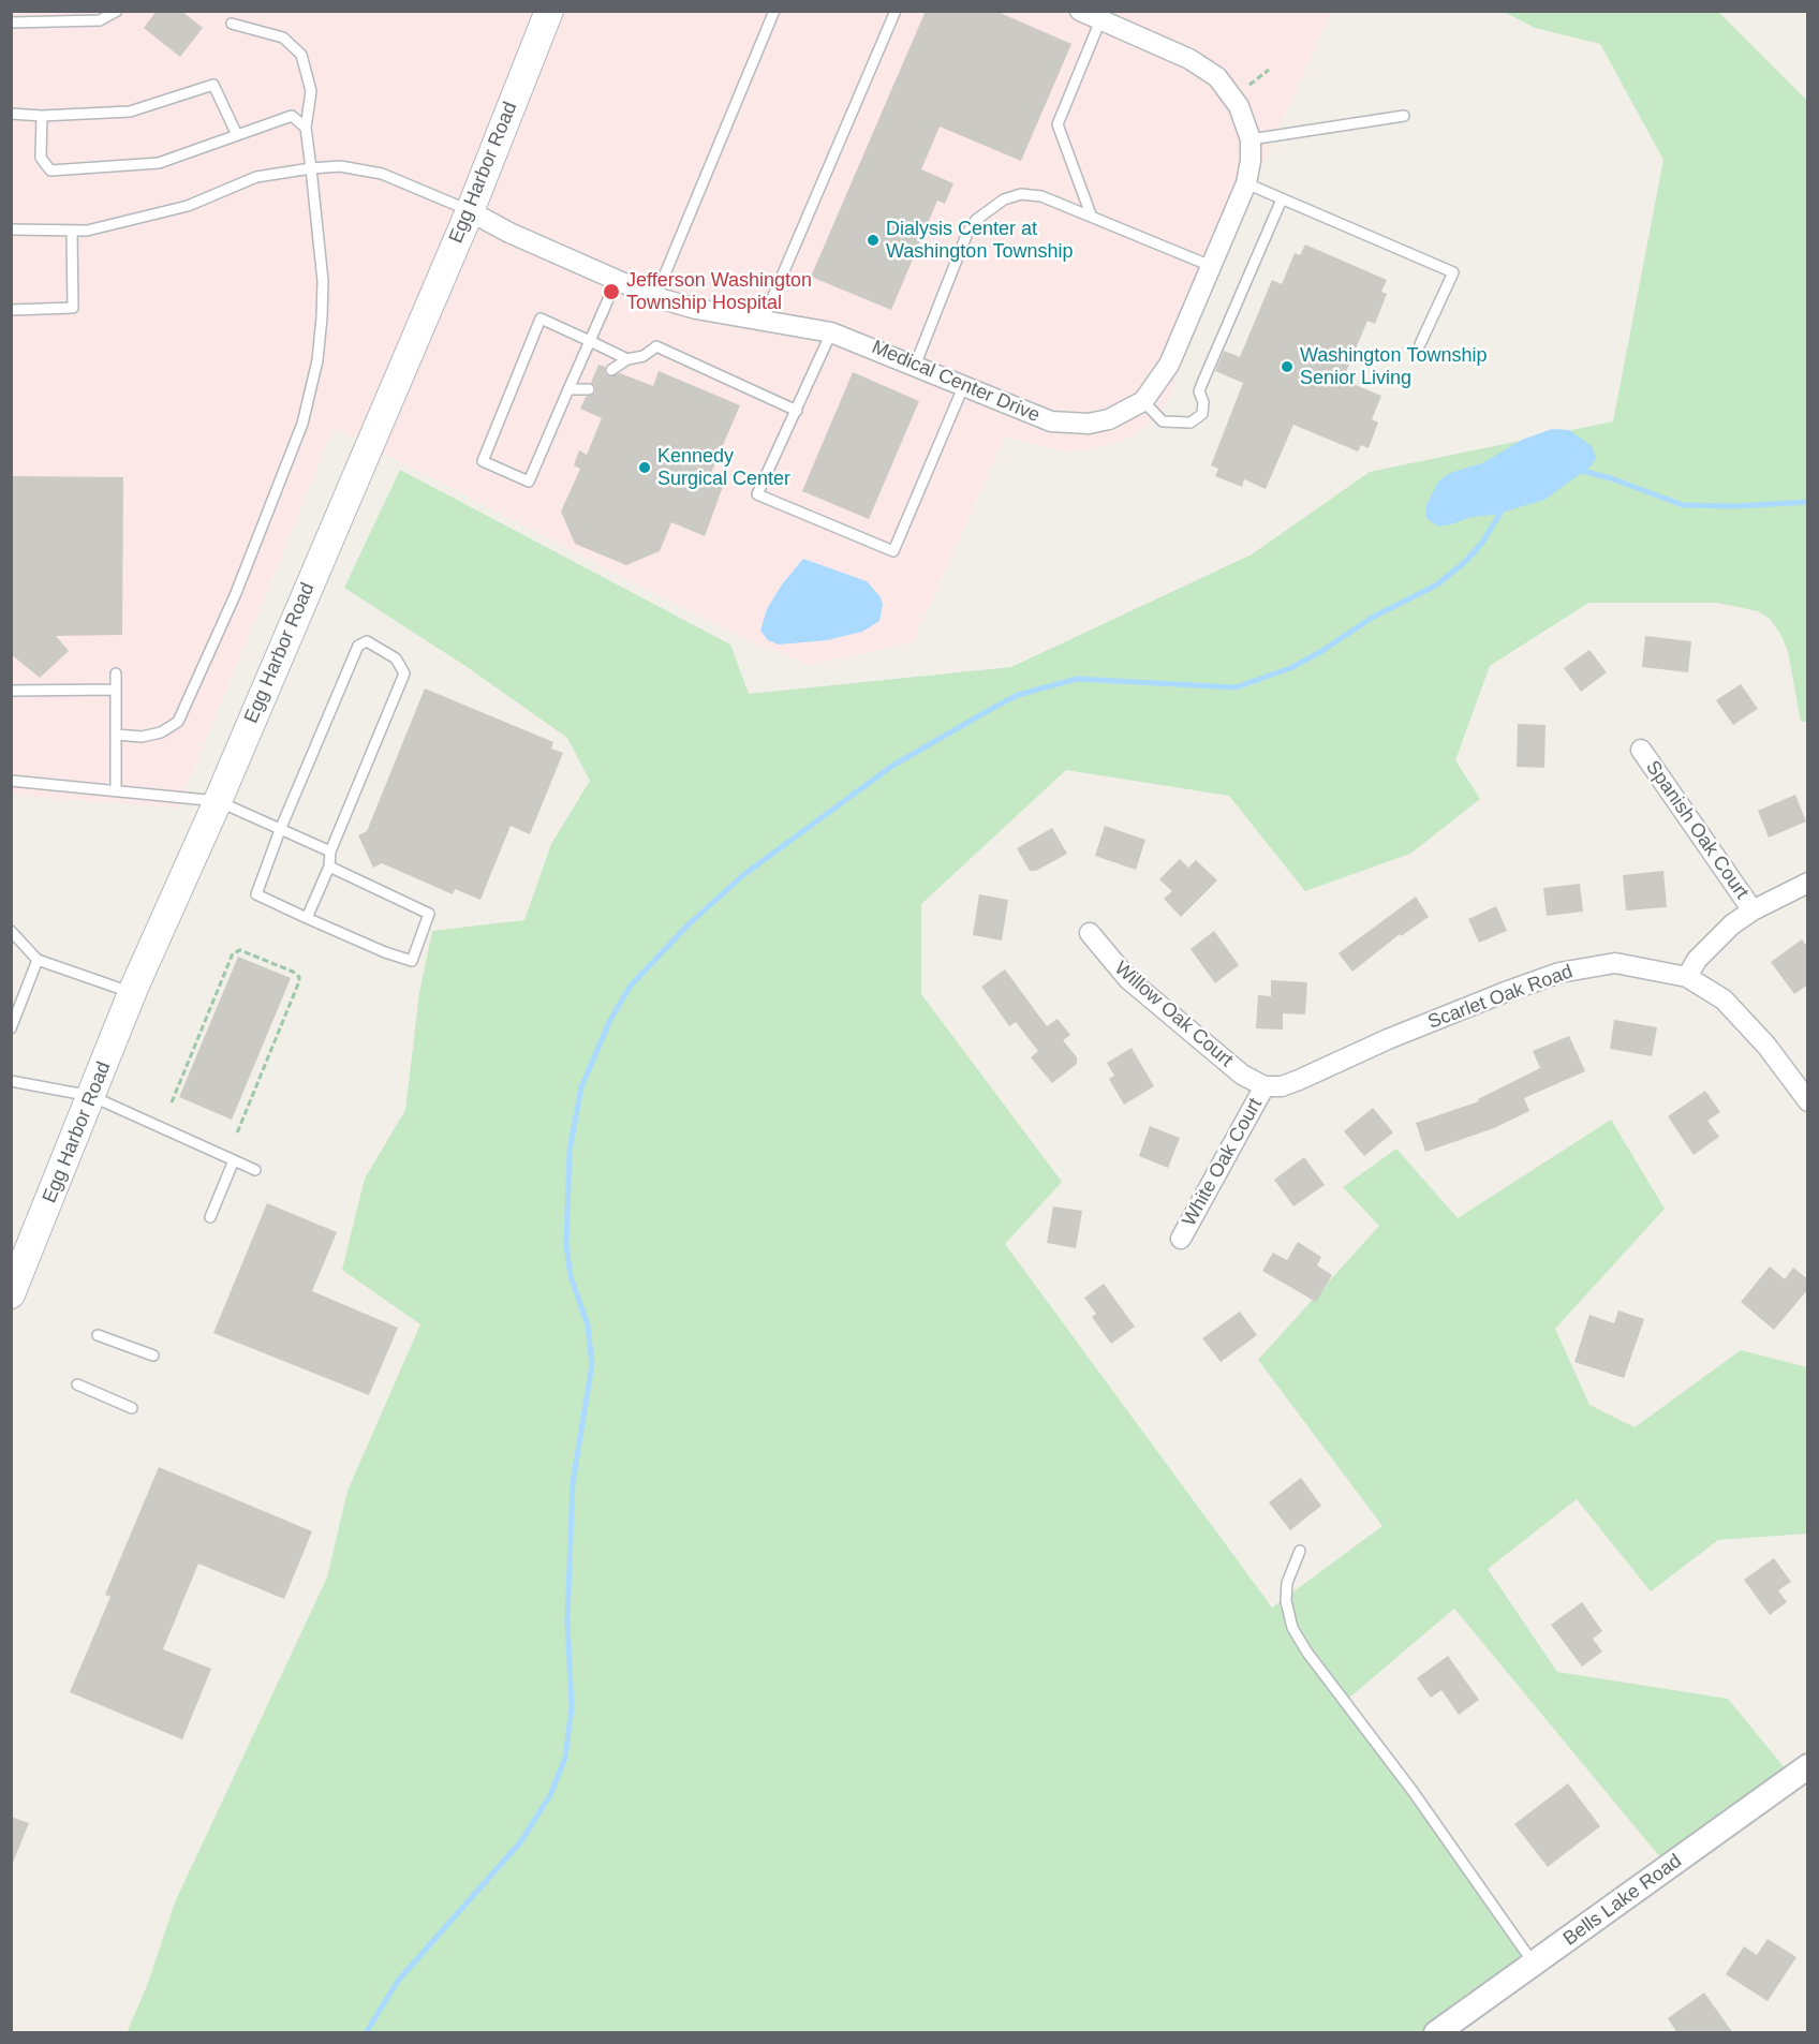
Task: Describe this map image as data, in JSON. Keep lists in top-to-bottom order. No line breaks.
{"streets":{"main road":["Egg Harbor Road"],"street":["Medical Center Drive","Spanish Oak Court","Scarlet Oak Road","Willow Oak Court","White Oak Court","Bells Lake Road"]},"crossings":[["Egg Harbor Road","Medical Center Drive"],["Scarlet Oak Road","Willow Oak Court"],["Scarlet Oak Road","White Oak Court"],["Willow Oak Court","White Oak Court"]],"places":["Dialysis Center at Washington Township","Jefferson Washington Township Hospital","Washington Township Senior Living","Kennedy Surgical Center"]}
